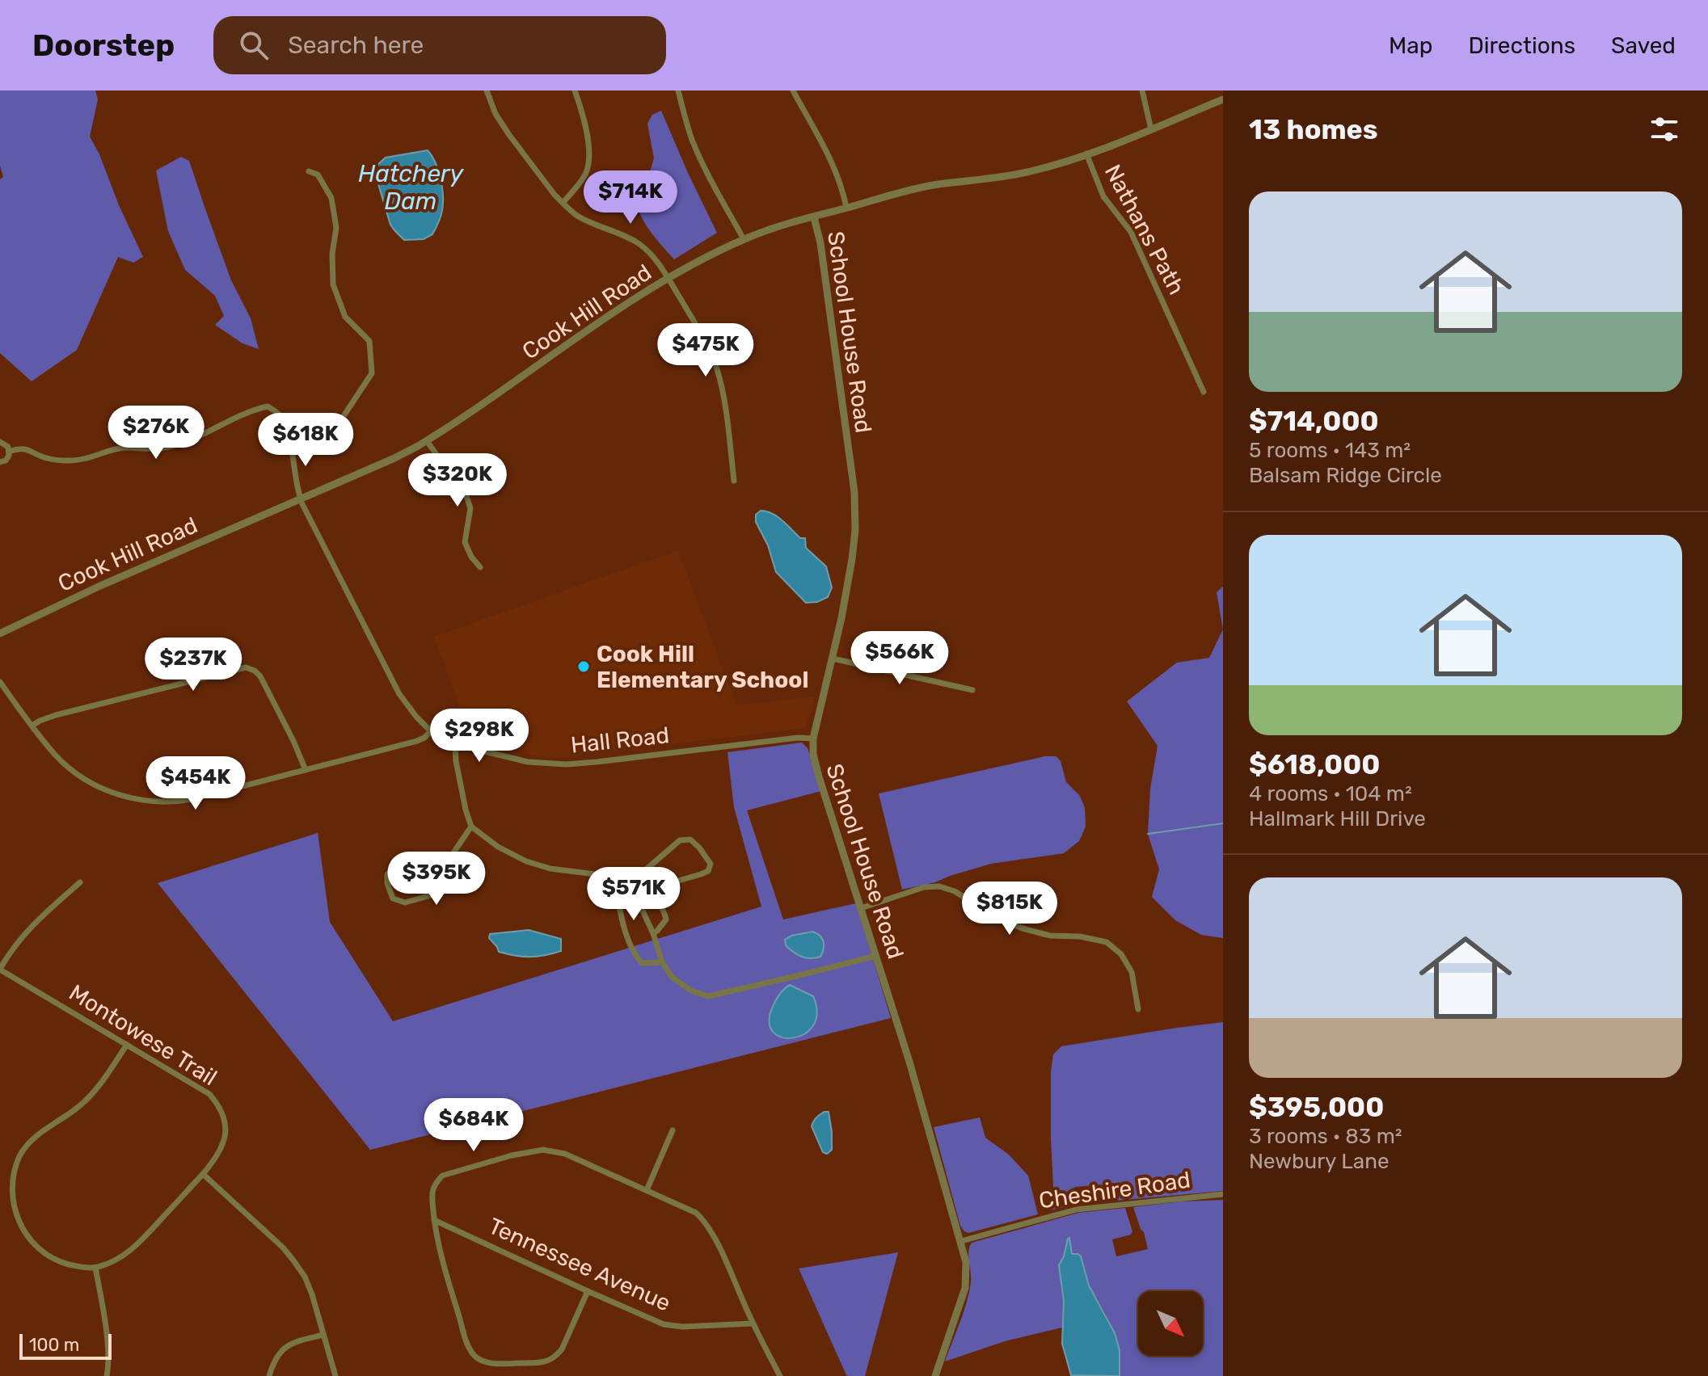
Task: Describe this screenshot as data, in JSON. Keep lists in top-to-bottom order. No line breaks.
{"streets":{"street":["Nathans Path","Cook Hill Road","School House Road","Hall Road","Montowese Trail","Cheshire Road","Tennessee Avenue"]},"crossings":[["Nathans Path","Cook Hill Road"],["Cook Hill Road","School House Road"],["Cook Hill Road","Hall Road"],["School House Road","Hall Road"],["School House Road","Cheshire Road"]],"water":["Hatchery Dam"],"places":["Cook Hill Elementary School"],"scale_bar":"100 m","north":"bottom right","page":{"header":"Doorstep","search":"Search here","nav":["Map","Directions","Saved"],"heading":"13 homes","list":[{"name":"$714,000","note":"5 rooms · 143 m² · Balsam Ridge Circle"},{"name":"$618,000","note":"4 rooms · 104 m² · Hallmark Hill Drive"},{"name":"$395,000","note":"3 rooms · 83 m² · Newbury Lane"}],"price":["$714K","$475K","$276K","$618K","$320K","$566K","$237K","$298K","$454K","$395K","$571K","$815K","$684K"],"scale":"100 m"}}
